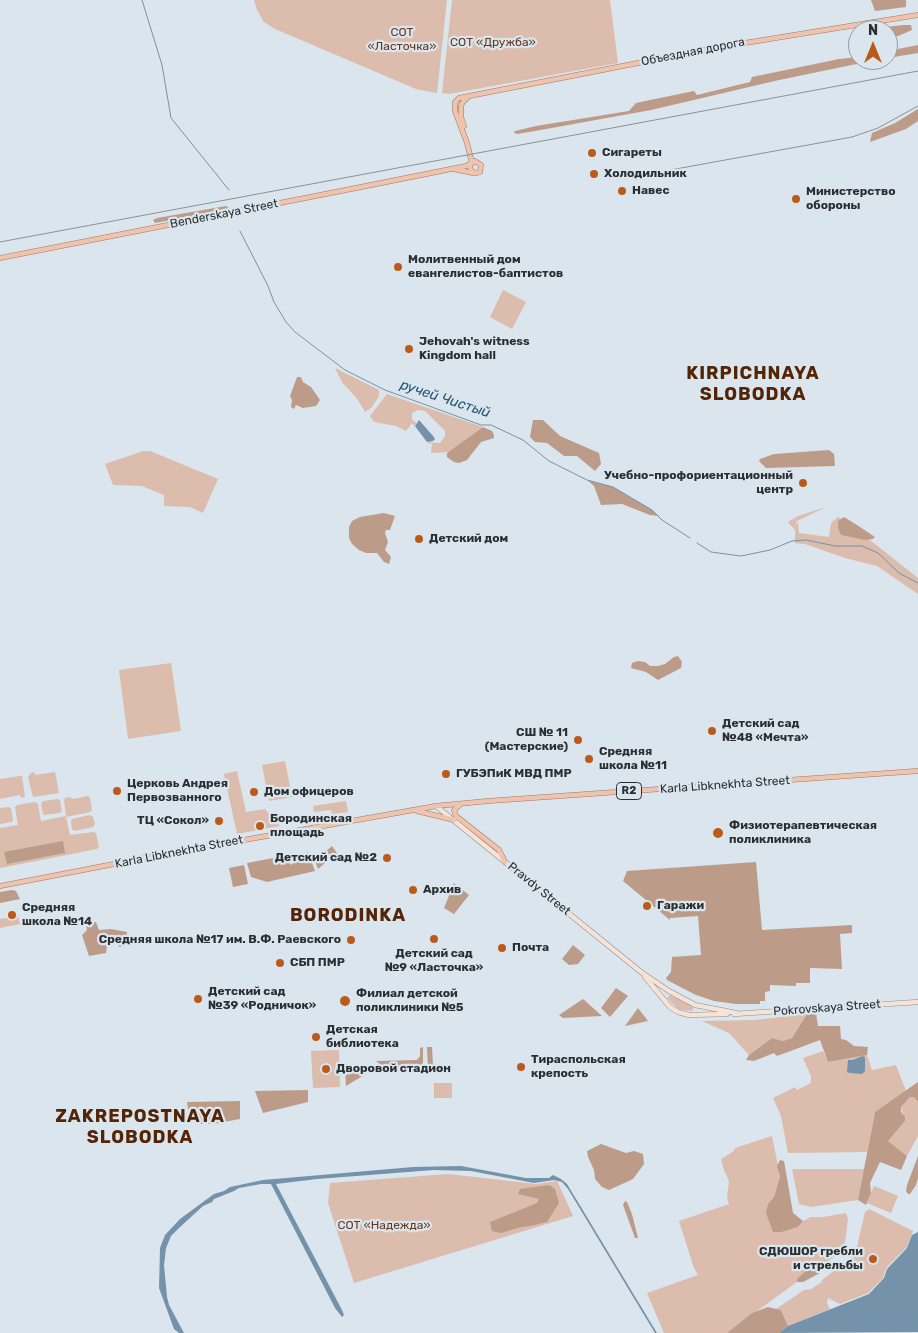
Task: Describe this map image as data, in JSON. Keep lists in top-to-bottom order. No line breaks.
{"streets":{"main road":["Объездная дорога","Benderskaya Street","Karla Libknekhta Street","R2","Pravdy Street","Pokrovskaya Street"]},"crossings":[["Объездная дорога","Benderskaya Street"],["Karla Libknekhta Street","Pravdy Street"],["Pravdy Street","Pokrovskaya Street"]],"districts":["KIRPICHNAYA SLOBODKA","BORODINKA","ZAKREPOSTNAYA SLOBODKA"],"water":["ручей Чистый"],"parks":["СОТ «Ласточка»","СОТ «Дружба»","СОТ «Надежда»"],"places":["Сигареты","Холодильник","Навес","Министерство обороны","Молитвенный дом евангелистов-баптистов","Jehovah's witness Kingdom hall","Учебно-профориентационный центр","Детский дом","Детский сад №48 «Мечта»","СШ № 11 (Мастерские)","Средняя школа №11","ГУБЭПиК МВД ПМР","Церковь Андрея Первозванного","Дом офицеров","ТЦ «Сокол»","Бородинская площадь","Физиотерапевтическая поликлиника","Детский сад №2","Архив","Гаражи","Средняя школа №14","Детский сад №9 «Ласточка»","Средняя школа №17 им. В.Ф. Раевского","Почта","СБП ПМР","Детский сад №39 «Родничок»","Филиал детской поликлиники №5","Детская библиотека","Тираспольская крепость","Дворовой стадион","СДЮШОР гребли и стрельбы"],"north":"top"}
